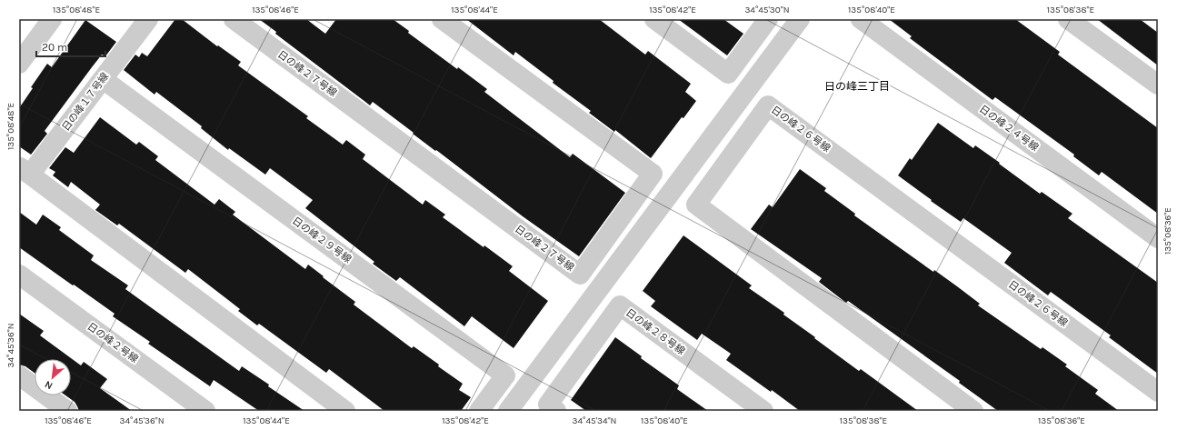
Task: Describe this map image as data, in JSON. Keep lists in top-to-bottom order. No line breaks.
{"streets":{"street":["日の峰２７号線","日の峰１７号線","日の峰２４号線","日の峰２６号線","日の峰２９号線","日の峰２８号線","日の峰２号線"]},"crossings":[["日の峰１７号線","日の峰２９号線"]],"districts":["日の峰三丁目"],"scale_bar":"20 m","north":"bottom left","coordinates":["135°08'48\"E","135°08'46\"E","135°08'44\"E","135°08'42\"E","34°45'30\"N","135°08'40\"E","135°08'38\"E","135°08'36\"E","34°45'36\"N","34°45'34\"N"]}
